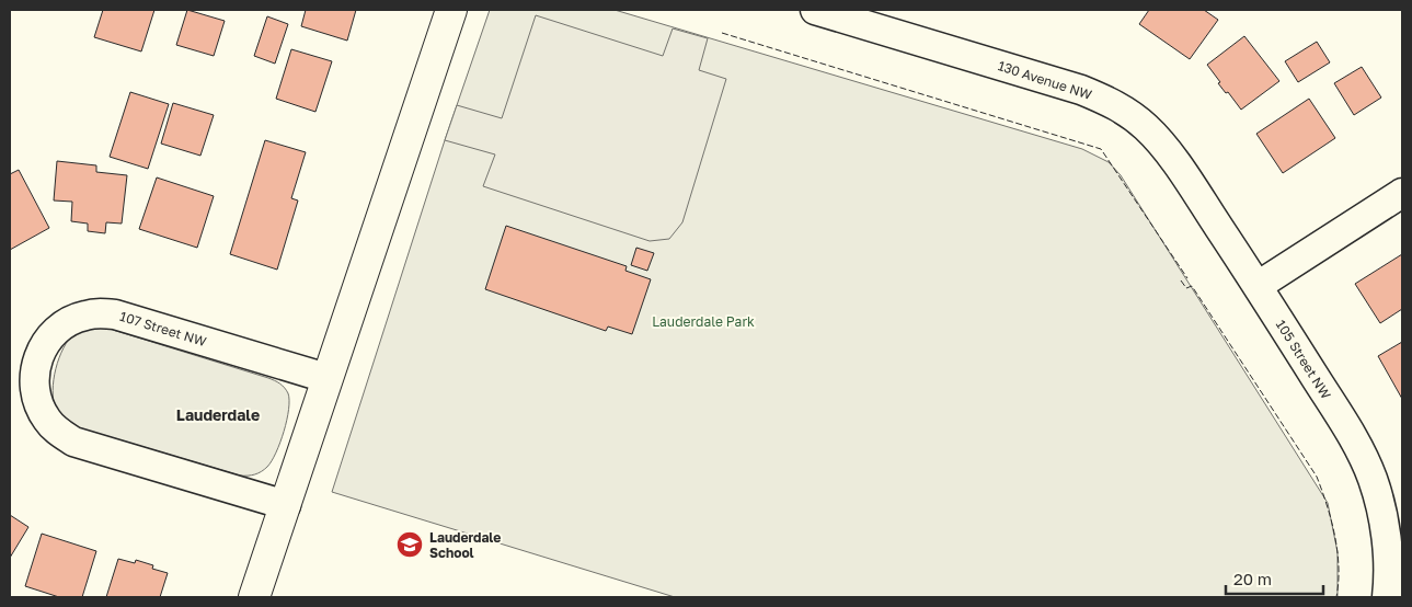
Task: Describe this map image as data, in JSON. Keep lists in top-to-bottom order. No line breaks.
{"streets":{"street":["130 Avenue NW","107 Street NW","105 Street NW"]},"crossings":[["130 Avenue NW","105 Street NW"]],"districts":["Lauderdale"],"parks":["Lauderdale Park"],"places":{"school or university":["Lauderdale School"]},"scale_bar":"20 m"}
